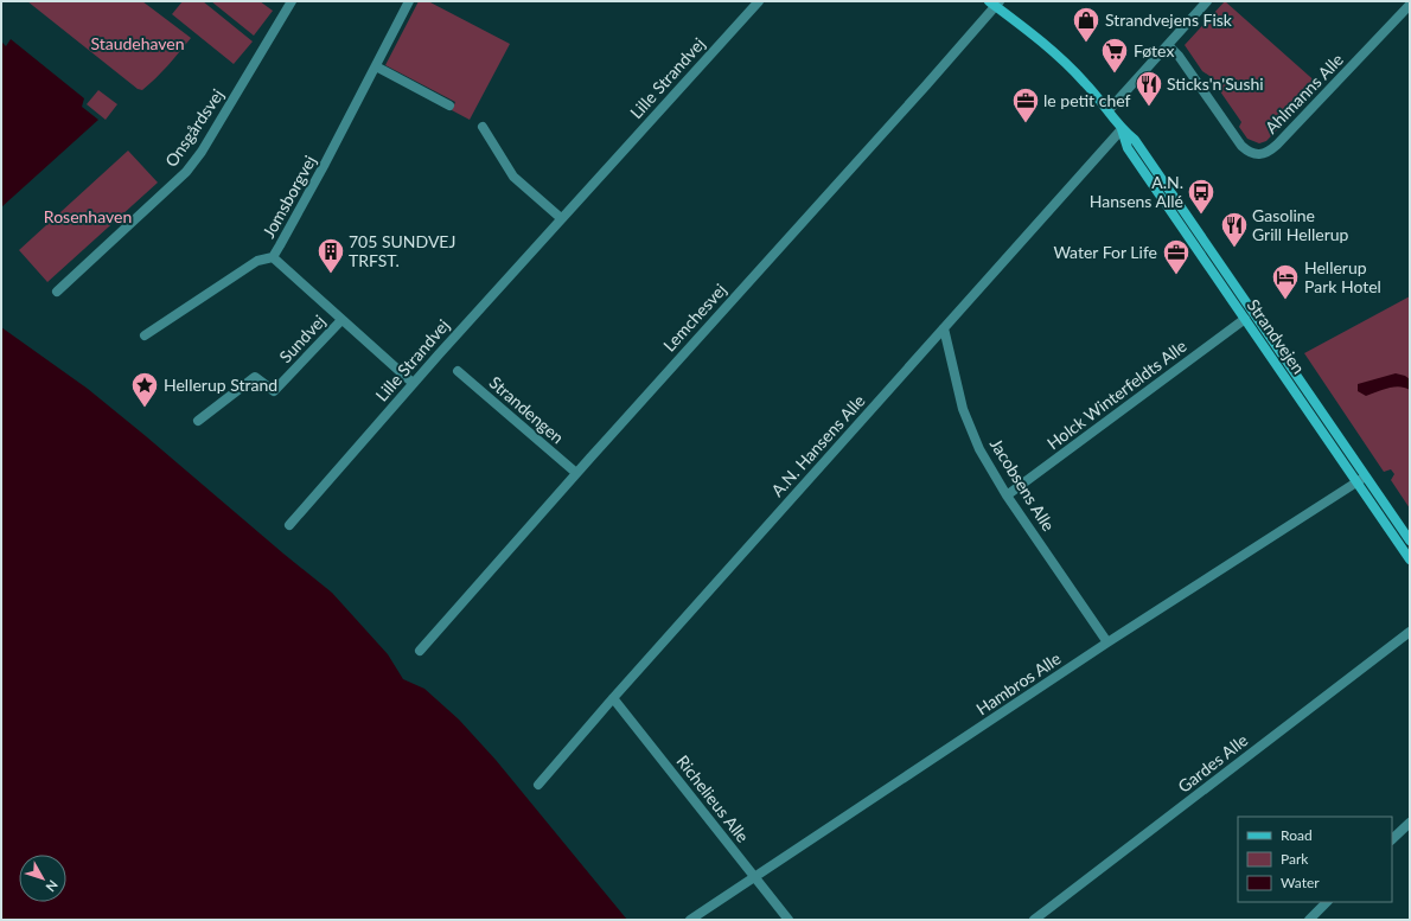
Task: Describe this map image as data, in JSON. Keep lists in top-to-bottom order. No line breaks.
{"streets":{"main road":["Strandvejen"],"street":["Lille Strandvej","Ahlmanns Alle","Onsgårdsvej","Jomsborgvej","Lemchesvej","Sundvej","Holck Winterfeldts Alle","Strandengen","A.N. Hansens Alle","Jacobsens Alle","Hambros Alle","Gardes Alle","Richelieus Alle"]},"crossings":[["Lille Strandvej","Sundvej"],["Jomsborgvej","Sundvej"],["Lemchesvej","Strandvejen"],["Lemchesvej","Strandengen"],["Strandvejen","Holck Winterfeldts Alle"],["Strandvejen","A.N. Hansens Alle"],["Strandvejen","Hambros Alle"],["Holck Winterfeldts Alle","Jacobsens Alle"],["A.N. Hansens Alle","Jacobsens Alle"],["A.N. Hansens Alle","Richelieus Alle"],["Jacobsens Alle","Hambros Alle"],["Hambros Alle","Richelieus Alle"]],"parks":["Staudehaven","Rosenhaven"],"places":{"shop":["Strandvejens Fisk"],"supermarket":["Føtex"],"restaurant":["Sticks'n'Sushi","Gasoline Grill Hellerup"],"office":["le petit chef","Water For Life"],"bus stop":["A.N. Hansens Allé"],"building":["705 SUNDVEJ TRFST."],"hotel":["Hellerup Park Hotel"],"place":["Hellerup Strand"]},"legend":["Road","Park","Water"],"north":"bottom right"}
